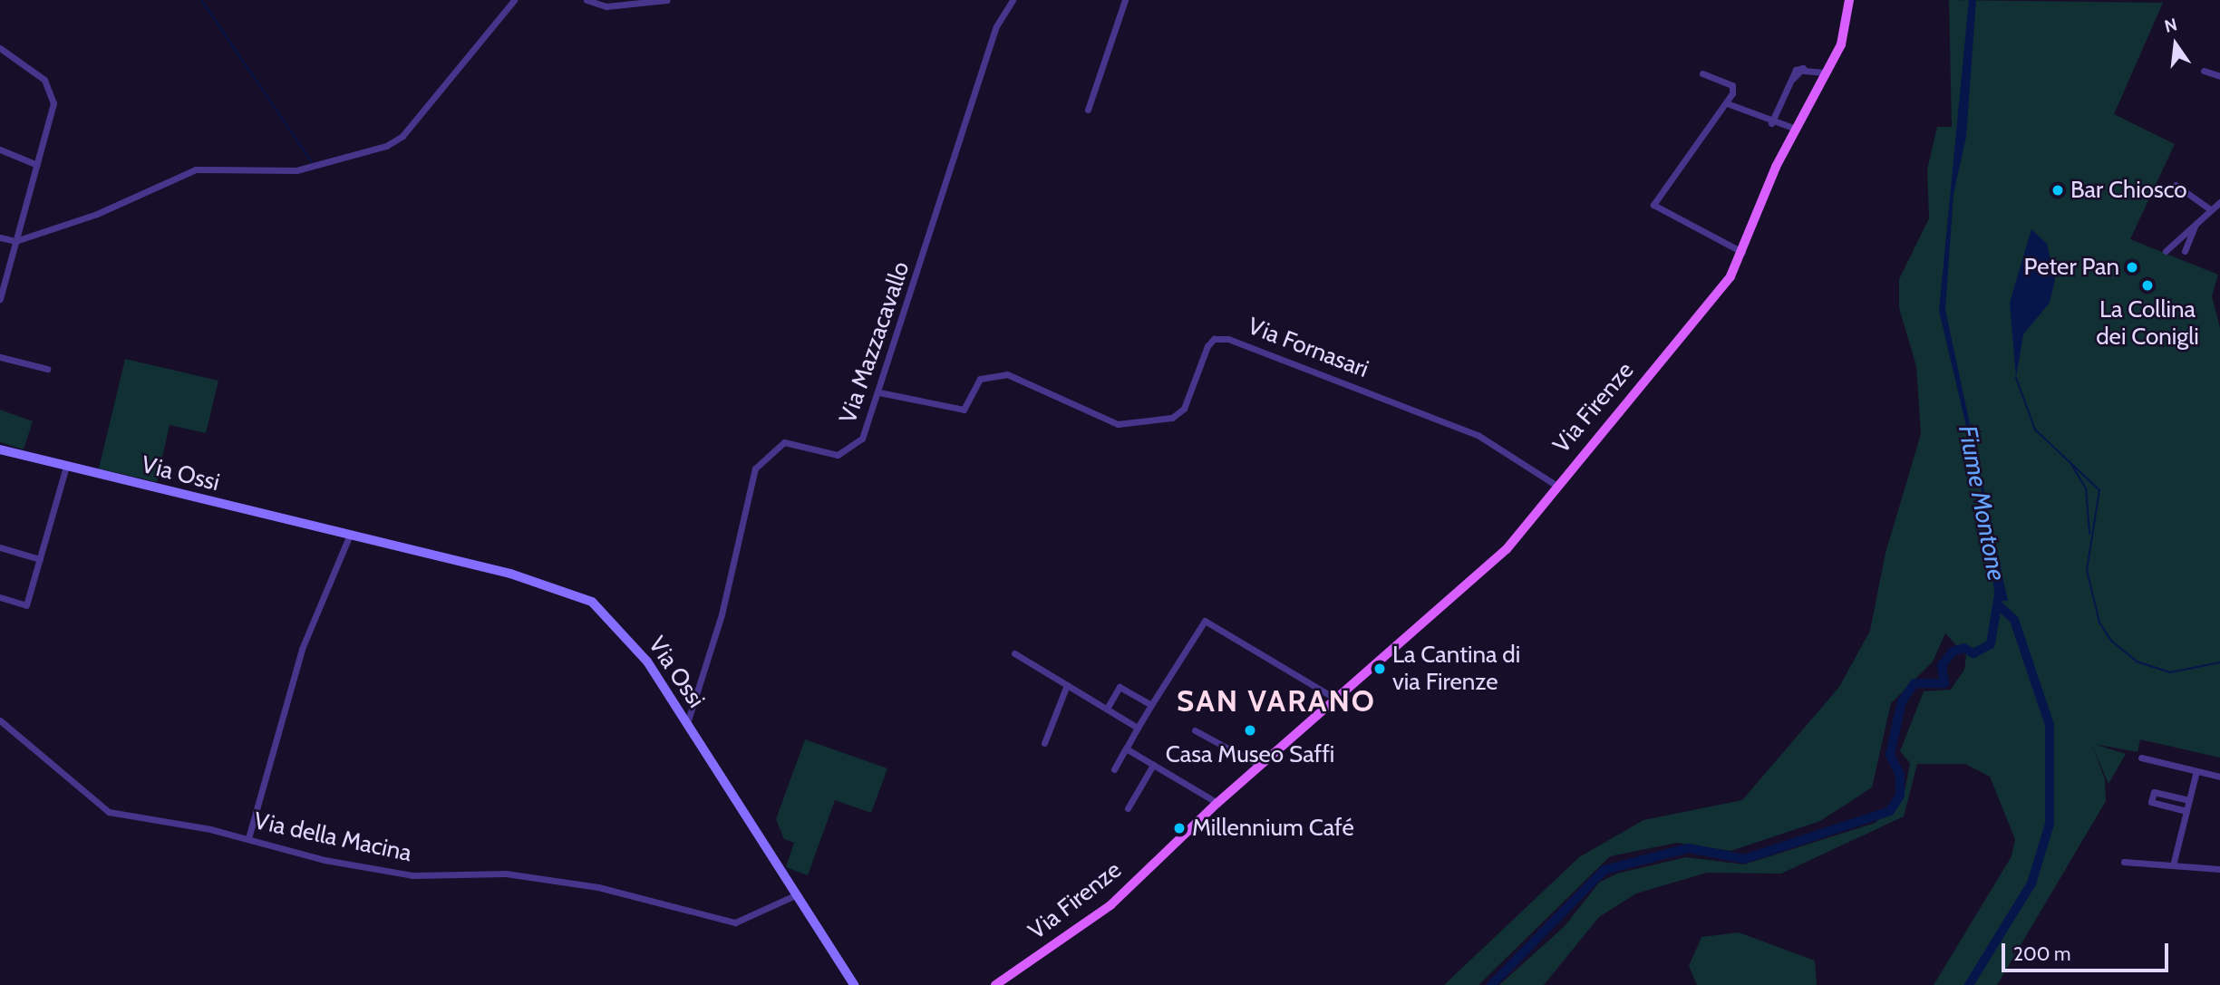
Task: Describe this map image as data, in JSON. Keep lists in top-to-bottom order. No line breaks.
{"streets":{"main road":["Via Firenze"],"street":["Via Mazzacavallo","Via Fornasari","Via Ossi","Via della Macina"]},"crossings":[["Via Mazzacavallo","Via Fornasari"],["Via Mazzacavallo","Via Ossi"],["Via Fornasari","Via Firenze"],["Via Ossi","Via della Macina"]],"districts":["SAN VARANO"],"water":["Fiume Montone"],"places":["Bar Chiosco","Peter Pan","La Collina dei Conigli","La Cantina di via Firenze","Casa Museo Saffi","Millennium Café"],"scale_bar":"200 m","north":"top"}
